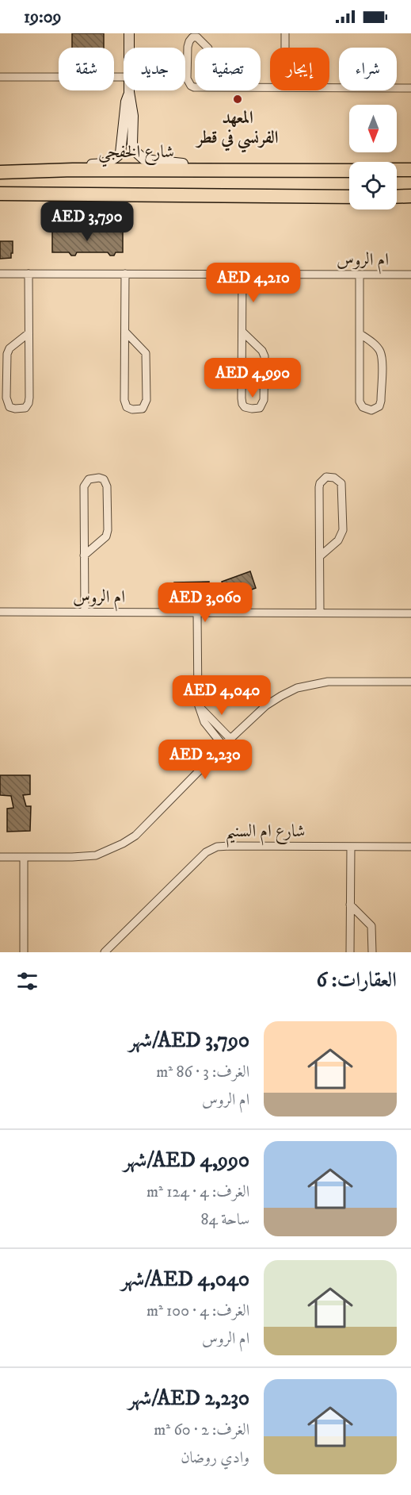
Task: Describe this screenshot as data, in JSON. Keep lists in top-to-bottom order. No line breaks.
{"streets":{"highway":["شارع الخفجي"],"street":["ام الروس","شارع ام السنيم"]},"places":["المعهد الفرنسي في قطر"],"north":"bottom","page":{"status":"19:09","chip":["شراء","إيجار","تصفية","جديد","شقة"],"price":["AED 3,790","AED 4,210","AED 4,990","AED 3,060","AED 4,040","AED 2,230"],"heading":"العقارات: 6","list":[{"name":"AED 3,790/شهر","note":"الغرف: 3 · 86 m² · ام الروس"},{"name":"AED 4,990/شهر","note":"الغرف: 4 · 124 m² · ساحة 84"},{"name":"AED 4,040/شهر","note":"الغرف: 4 · 100 m² · ام الروس"},{"name":"AED 2,230/شهر","note":"الغرف: 2 · 60 m² · وادي روضان"}]}}
